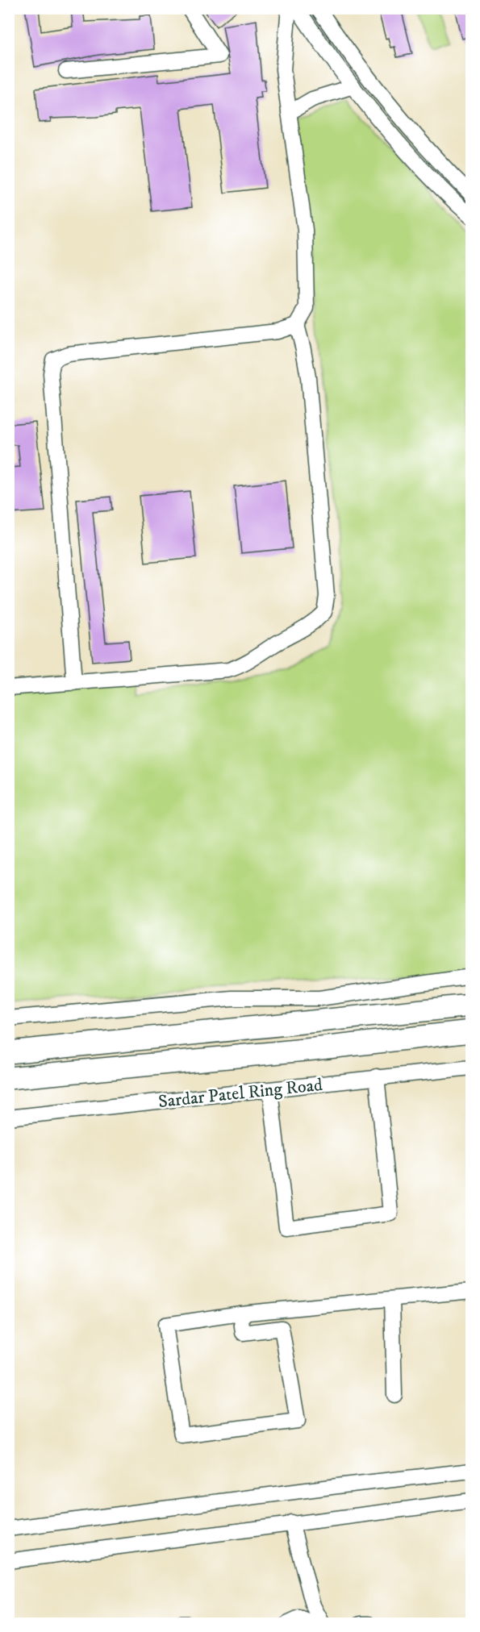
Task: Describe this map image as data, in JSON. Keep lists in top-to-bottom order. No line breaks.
{"streets":{"highway":["Sardar Patel Ring Road"]}}
